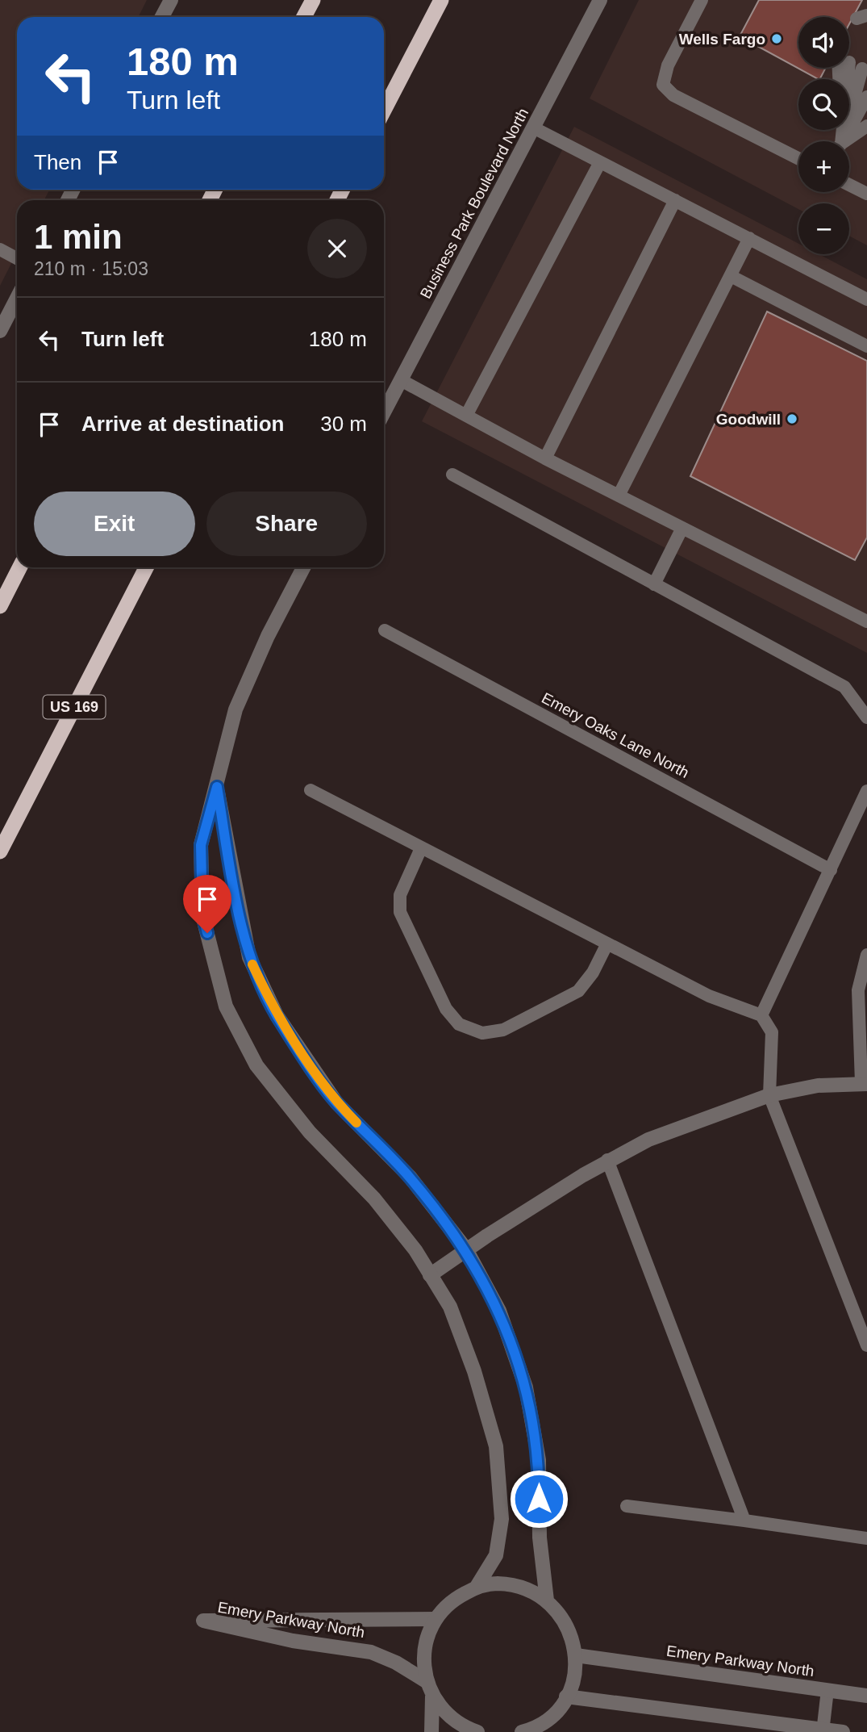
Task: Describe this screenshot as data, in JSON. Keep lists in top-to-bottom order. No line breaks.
{"streets":{"highway":["US 169"],"street":["Business Park Boulevard North","Emery Parkway North"],"lane":["Emery Oaks Lane North"]},"places":["Wells Fargo","Goodwill"],"page":{"map_buttons":["+","−"],"turn":["180 m","Turn left"],"then":"Then","heading":["1 min","210 m · 15:03"],"list":[{"name":"Turn left","value":"180 m"},{"name":"Arrive at destination","value":"30 m"}],"buttons":["Exit","Share"]}}
